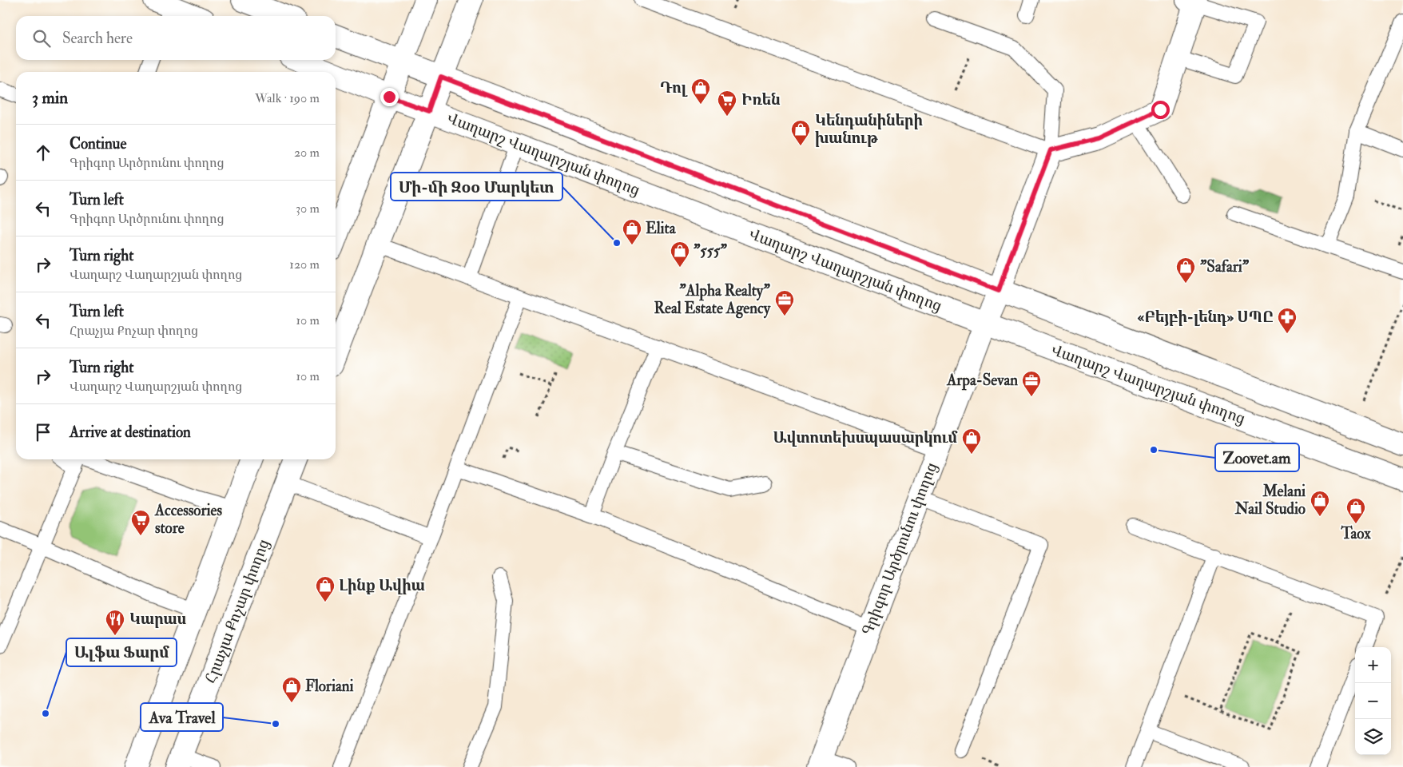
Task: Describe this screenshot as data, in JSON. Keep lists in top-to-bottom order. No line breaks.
{"streets":{"main road":["Վաղարշ Վաղարշյան փողոց","Գրիգոր Արծրունու փողոց","Հրաչյա Քոչար փողոց"]},"crossings":[["Վաղարշ Վաղարշյան փողոց","Գրիգոր Արծրունու փողոց"]],"places":{"shop":["Դոլ","Կենդանիների խանութ","Elita","\"555\"","\"Safari\"","Ավտոտեխսպասարկում","Melani Nail Studio","Taox","Լինք Ավիա","Floriani"],"supermarket":["Իռեն","Accessories store"],"other":["Մի-մի Զօօ Մարկետ","Zoovet.am","Ալֆա Ֆարմ","Ava Travel"],"office":["\"Alpha Realty\" Real Estate Agency","Arpa-Sevan"],"pharmacy":["«Բեյբի-լենդ» ՍՊԸ"],"restaurant":["Կարաս"]},"page":{"search":"Search here","heading":["3 min","Walk · 190 m"],"list":[["Continue","Գրիգոր Արծրունու փողոց","20 m"],["Turn left","Գրիգոր Արծրունու փողոց","30 m"],["Turn right","Վաղարշ Վաղարշյան փողոց","120 m"],["Turn left","Հրաչյա Քոչար փողոց","10 m"],["Turn right","Վաղարշ Վաղարշյան փողոց","10 m"],"Arrive at destination"],"map_buttons":["+","−"]}}
